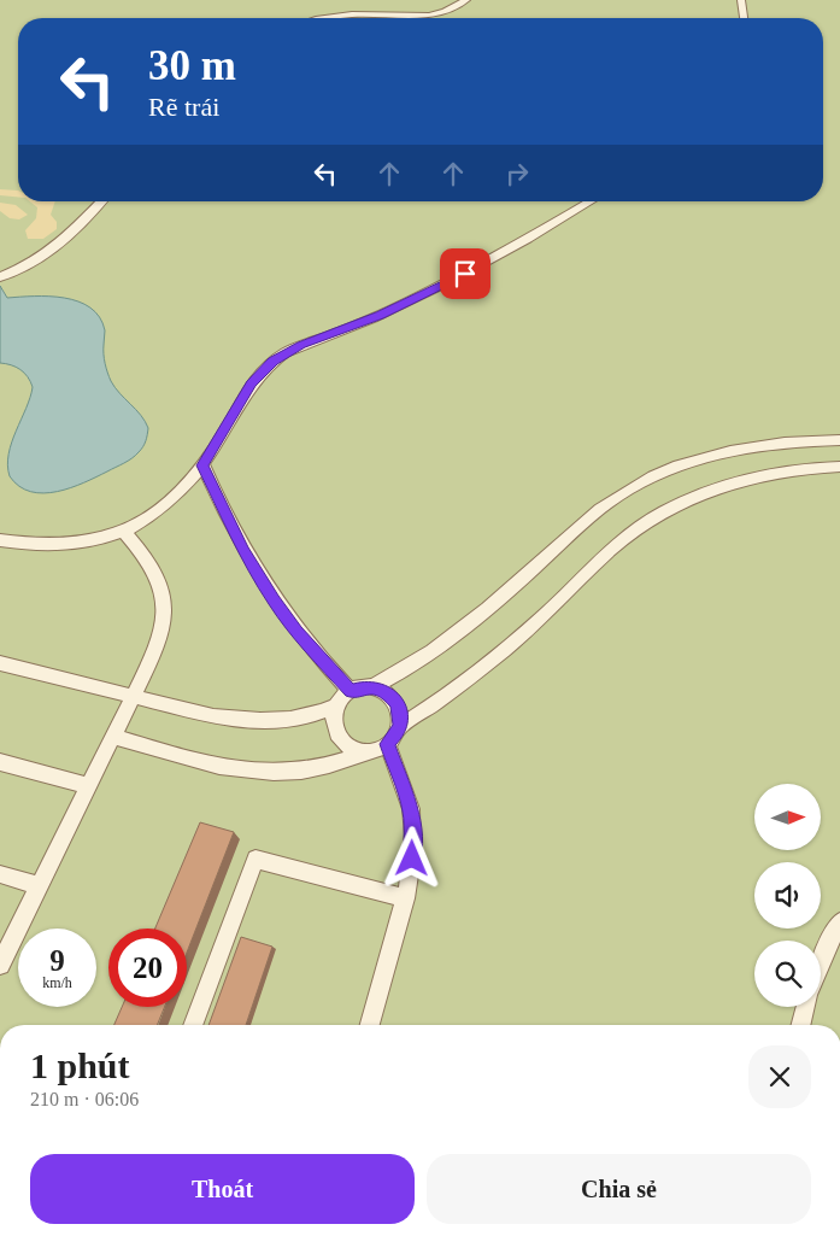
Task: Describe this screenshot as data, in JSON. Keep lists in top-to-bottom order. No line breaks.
{"north":"right","page":{"turn":["30 m","Rẽ trái"],"speed":"9 km/h","limit":"20","heading":["1 phút","210 m · 06:06"],"buttons":["Thoát","Chia sẻ"]}}
